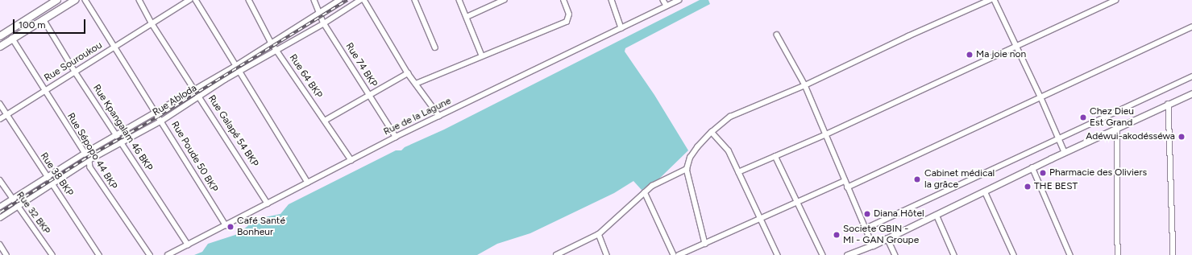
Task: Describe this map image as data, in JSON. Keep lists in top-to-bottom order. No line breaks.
{"streets":{"street":["Rue Souroukou","Rue 74 BKP","Rue 64 BKP","Rue Abloda","Rue de la Lagune","Rue Kpangalam 46 BKP","Rue Galapé 54 BKP","Rue Sépopo 44 BKP","Rue Poude 50 BKP","Rue 38 BKP","Rue 32 BKP"]},"crossings":[["Rue Souroukou","Rue Kpangalam 46 BKP"],["Rue Souroukou","Rue Galapé 54 BKP"],["Rue Souroukou","Rue Sépopo 44 BKP"],["Rue Souroukou","Rue Poude 50 BKP"],["Rue Souroukou","Rue 38 BKP"],["Rue 74 BKP","Rue Abloda"],["Rue 74 BKP","Rue de la Lagune"],["Rue 64 BKP","Rue Abloda"],["Rue 64 BKP","Rue de la Lagune"],["Rue Abloda","Rue Kpangalam 46 BKP"],["Rue Abloda","Rue Galapé 54 BKP"],["Rue Abloda","Rue Sépopo 44 BKP"],["Rue Abloda","Rue Poude 50 BKP"],["Rue Abloda","Rue 38 BKP"],["Rue Abloda","Rue 32 BKP"],["Rue de la Lagune","Rue Kpangalam 46 BKP"],["Rue de la Lagune","Rue Galapé 54 BKP"],["Rue de la Lagune","Rue Poude 50 BKP"]],"places":["Ma joie non","Chez Dieu Est Grand","Adéwui-akodésséwa","Pharmacie des Oliviers","Cabinet médical la grâce","THE BEST","Diana Hôtel","Café Santé Bonheur","Societe GBIN - MI - GAN Groupe"],"scale_bar":"100 m"}
